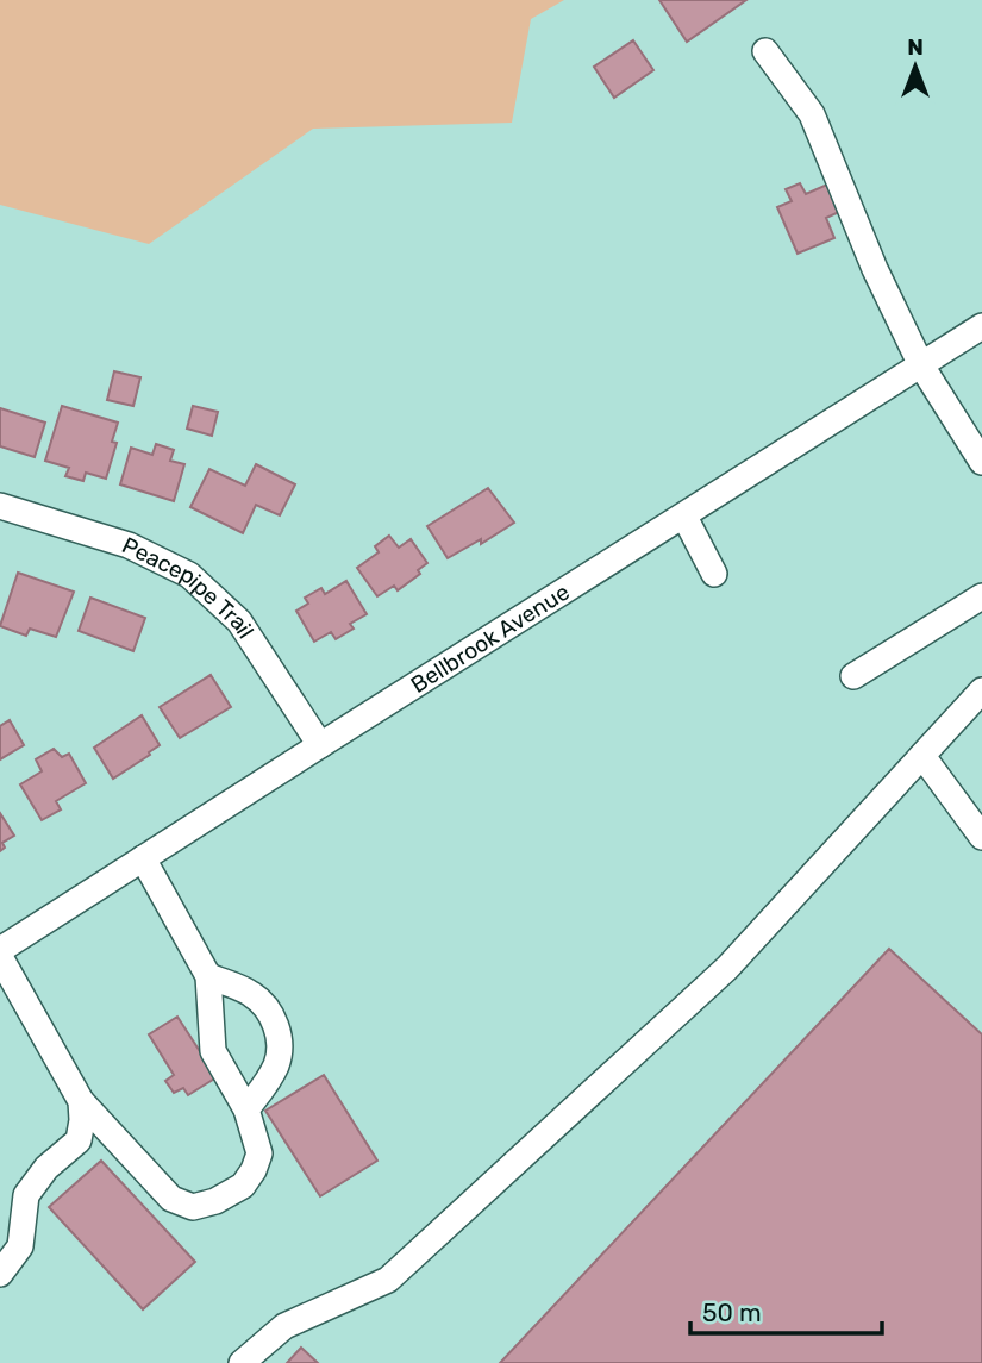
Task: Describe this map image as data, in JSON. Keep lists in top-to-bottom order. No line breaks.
{"streets":{"street":["Peacepipe Trail","Bellbrook Avenue"]},"crossings":[["Peacepipe Trail","Bellbrook Avenue"]],"scale_bar":"50 m","north":"top"}
